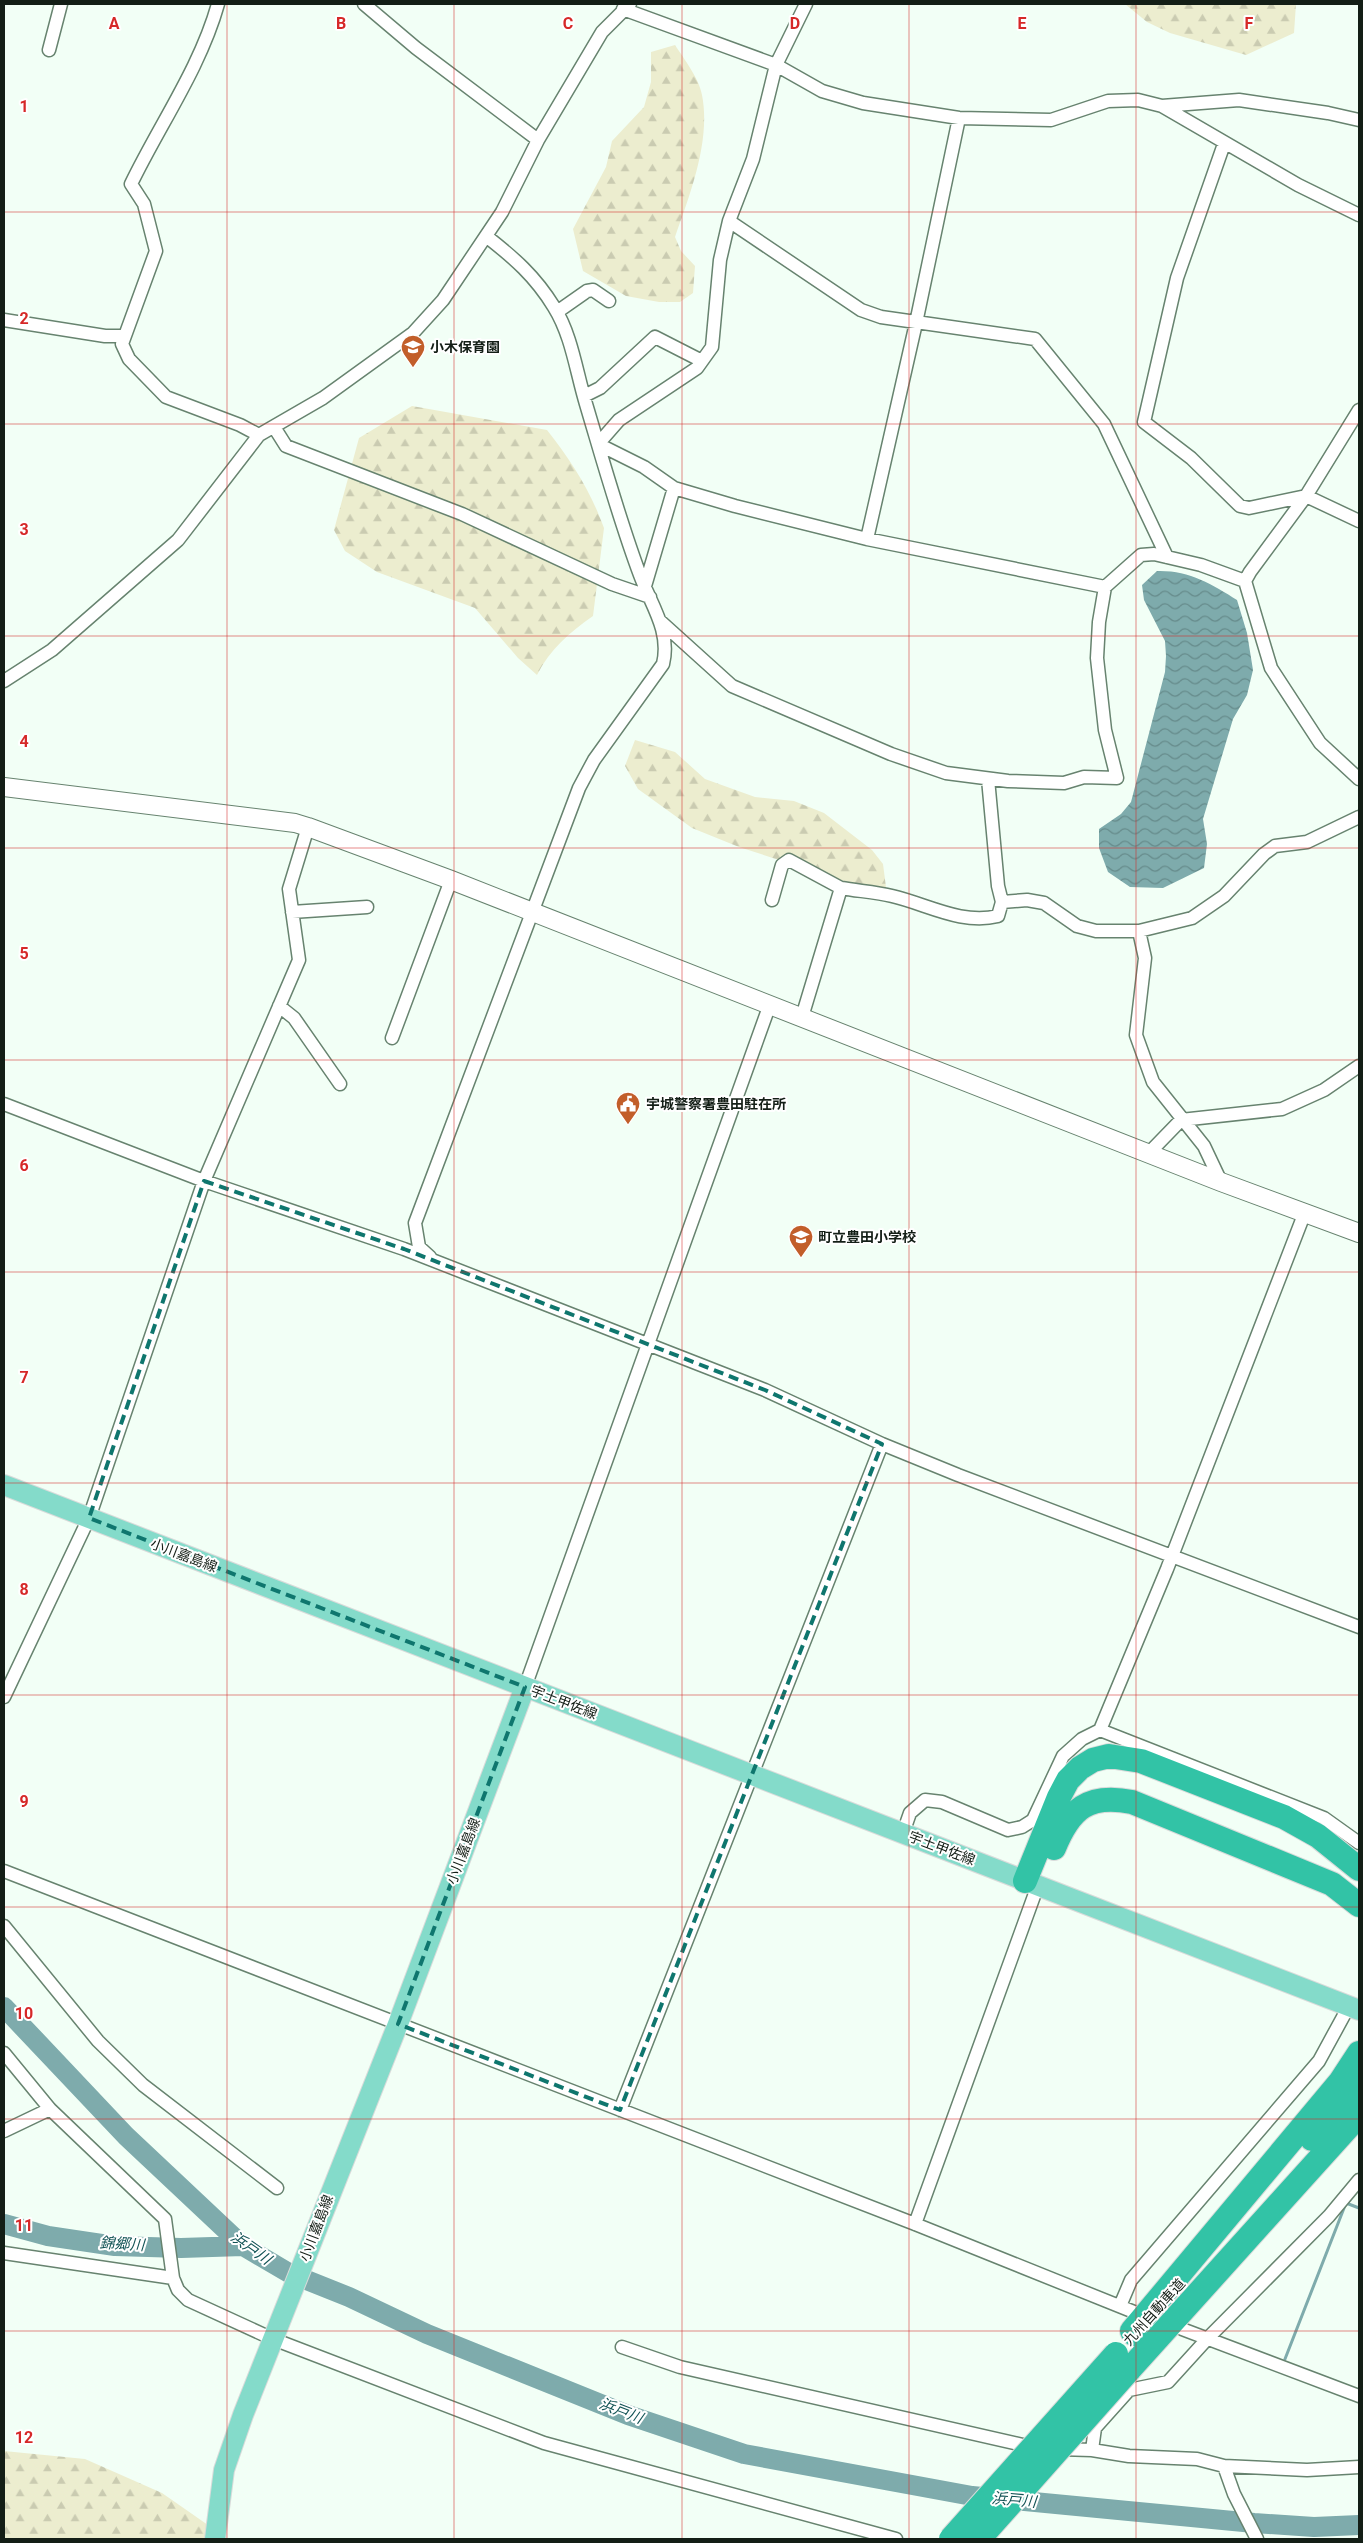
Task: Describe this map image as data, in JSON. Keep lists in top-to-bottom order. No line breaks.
{"streets":{"highway":["九州自動車道"],"main road":["小川嘉島線","宇土甲佐線"]},"crossings":[["小川嘉島線","宇土甲佐線"]],"water":["錦郷川","浜戸川"],"places":{"school or university":["小木保育園","町立豊田小学校"],"public building":["宇城警察署豊田駐在所"]},"grid":{"columns":["A","B","C","D","E","F"],"rows":["1","2","3","4","5","6","7","8","9","10","11","12"]}}
